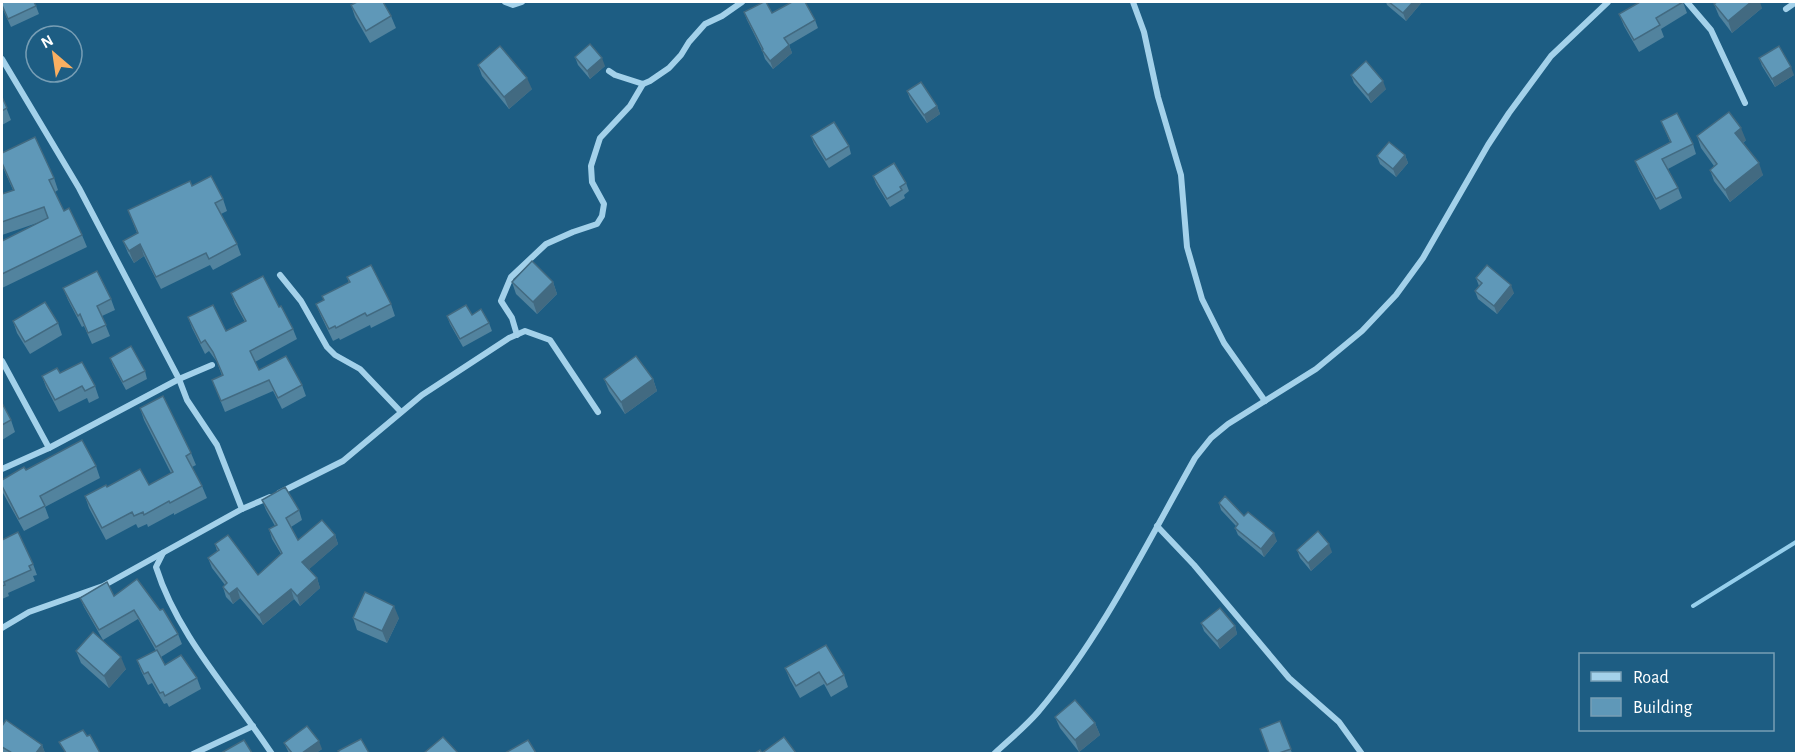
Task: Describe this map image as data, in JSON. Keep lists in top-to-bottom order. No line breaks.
{"legend":["Road","Building"],"north":"top left"}
